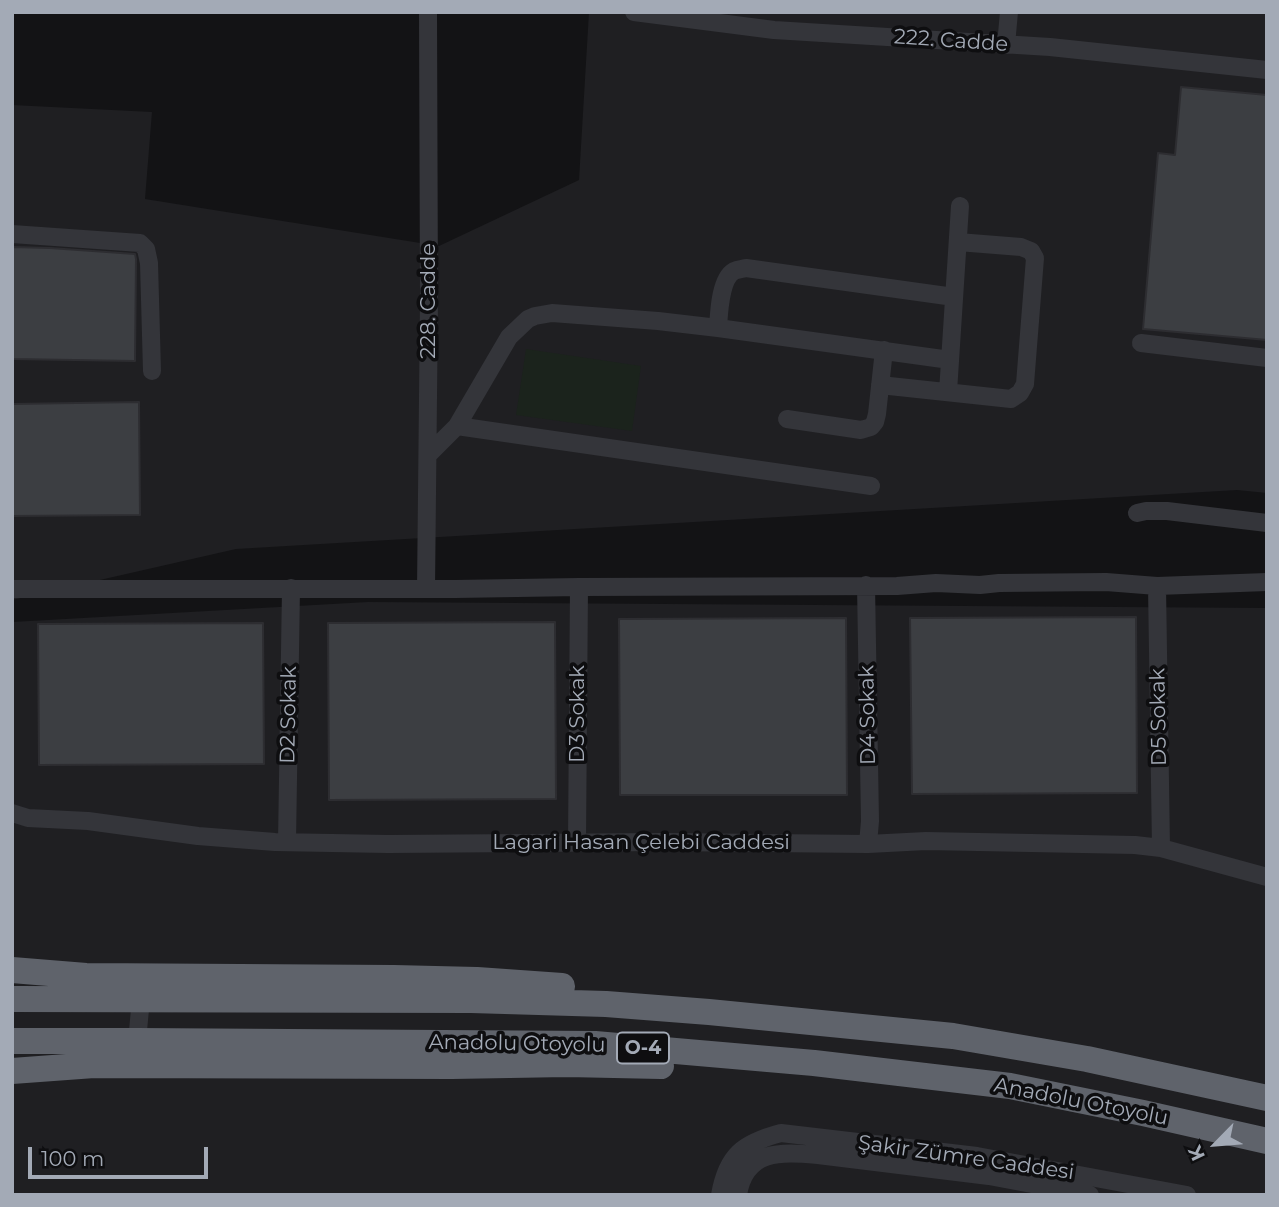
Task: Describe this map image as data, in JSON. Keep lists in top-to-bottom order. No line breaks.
{"streets":{"highway":["Anadolu Otoyolu","O-4"],"street":["222. Cadde","228. Cadde","D3 Sokak","D2 Sokak","D4 Sokak","D5 Sokak","Lagari Hasan Çelebi Caddesi","Şakir Zümre Caddesi"]},"crossings":[["D3 Sokak","Lagari Hasan Çelebi Caddesi"],["D2 Sokak","Lagari Hasan Çelebi Caddesi"],["D4 Sokak","Lagari Hasan Çelebi Caddesi"],["D5 Sokak","Lagari Hasan Çelebi Caddesi"]],"scale_bar":"100 m","north":"bottom left"}
